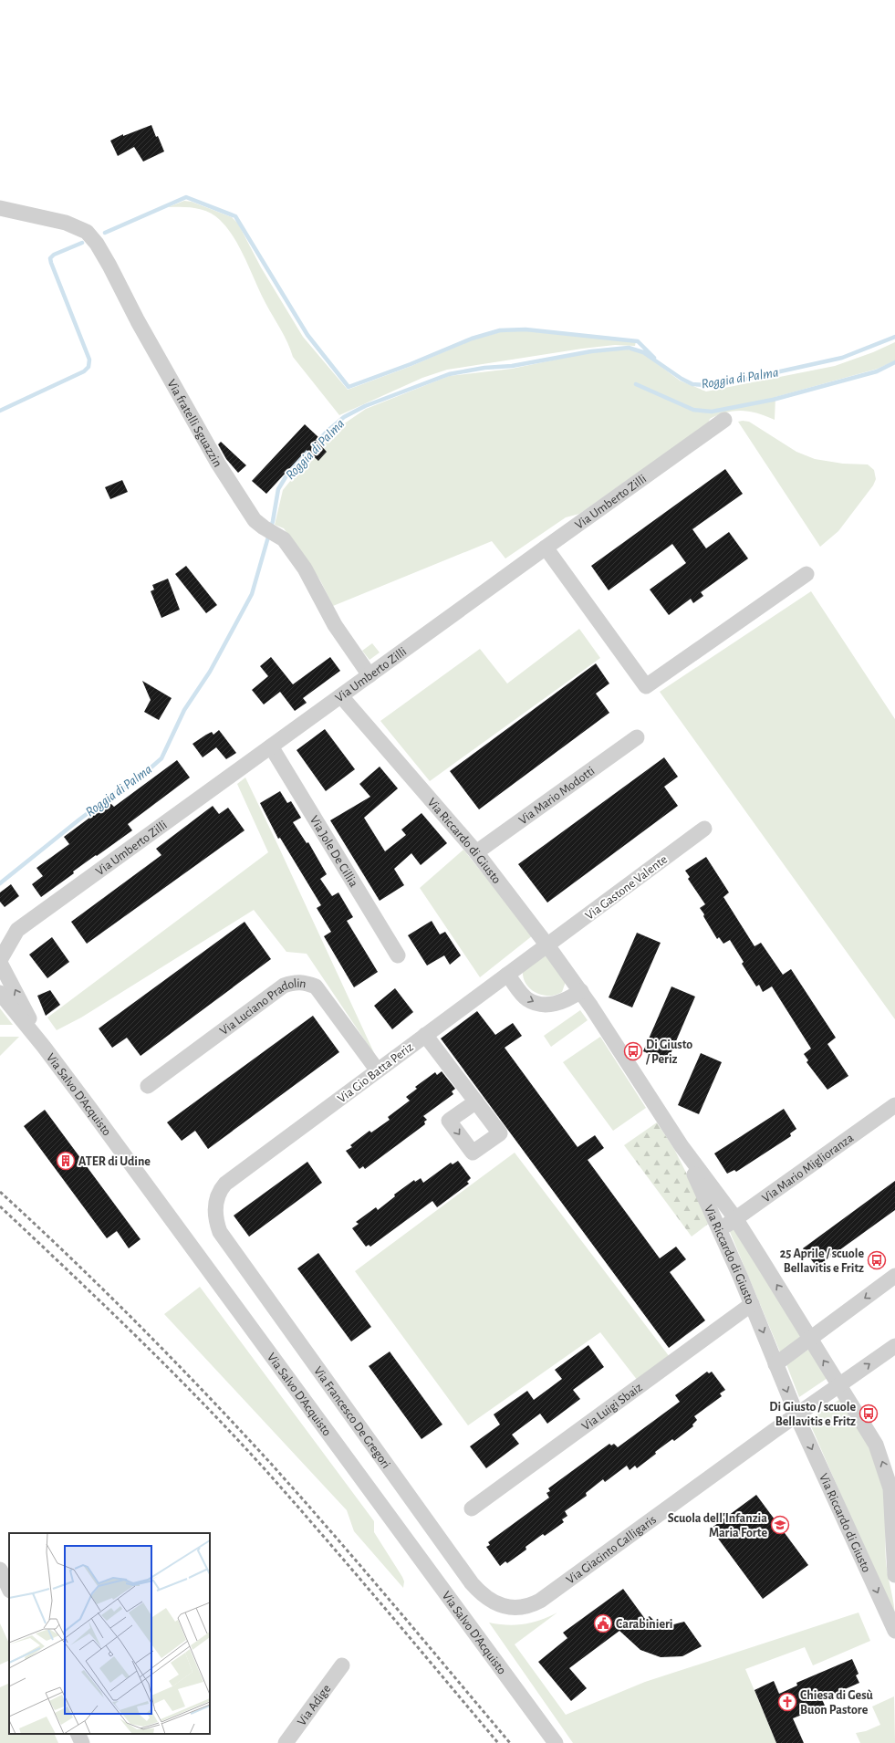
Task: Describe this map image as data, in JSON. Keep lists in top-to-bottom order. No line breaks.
{"streets":{"street":["Via fratelli Sguazzin","Via Umberto Zilli","Via Mario Modotti","Via Riccardo di Giusto","Via Jole De Cillia","Via Gastone Valente","Via Luciano Pradolin","Via Gio Batta Periz","Via Salvo D'Acquisto","Via Mario Miglioranza","Via Luigi Sbaiz","Via Francesco De Gregori","Via Giacinto Calligaris","Via Adige"]},"crossings":[["Via fratelli Sguazzin","Via Umberto Zilli"],["Via Umberto Zilli","Via Riccardo di Giusto"],["Via Umberto Zilli","Via Jole De Cillia"],["Via Umberto Zilli","Via Salvo D'Acquisto"],["Via Mario Modotti","Via Riccardo di Giusto"],["Via Riccardo di Giusto","Via Gastone Valente"],["Via Riccardo di Giusto","Via Gio Batta Periz"],["Via Riccardo di Giusto","Via Mario Miglioranza"],["Via Riccardo di Giusto","Via Luigi Sbaiz"],["Via Riccardo di Giusto","Via Giacinto Calligaris"],["Via Gastone Valente","Via Gio Batta Periz"],["Via Luciano Pradolin","Via Gio Batta Periz"],["Via Gio Batta Periz","Via Francesco De Gregori"],["Via Francesco De Gregori","Via Giacinto Calligaris"]],"water":["Roggia di Palma"],"places":{"bus stop":["Di Giusto / Periz","25 Aprile / scuole Bellavitis e Fritz","Di Giusto / scuole Bellavitis e Fritz"],"building":["ATER di Udine"],"school or university":["Scuola dell'Infanzia Maria Forte"],"public building":["Carabinieri"],"church":["Chiesa di Gesù Buon Pastore"]}}
